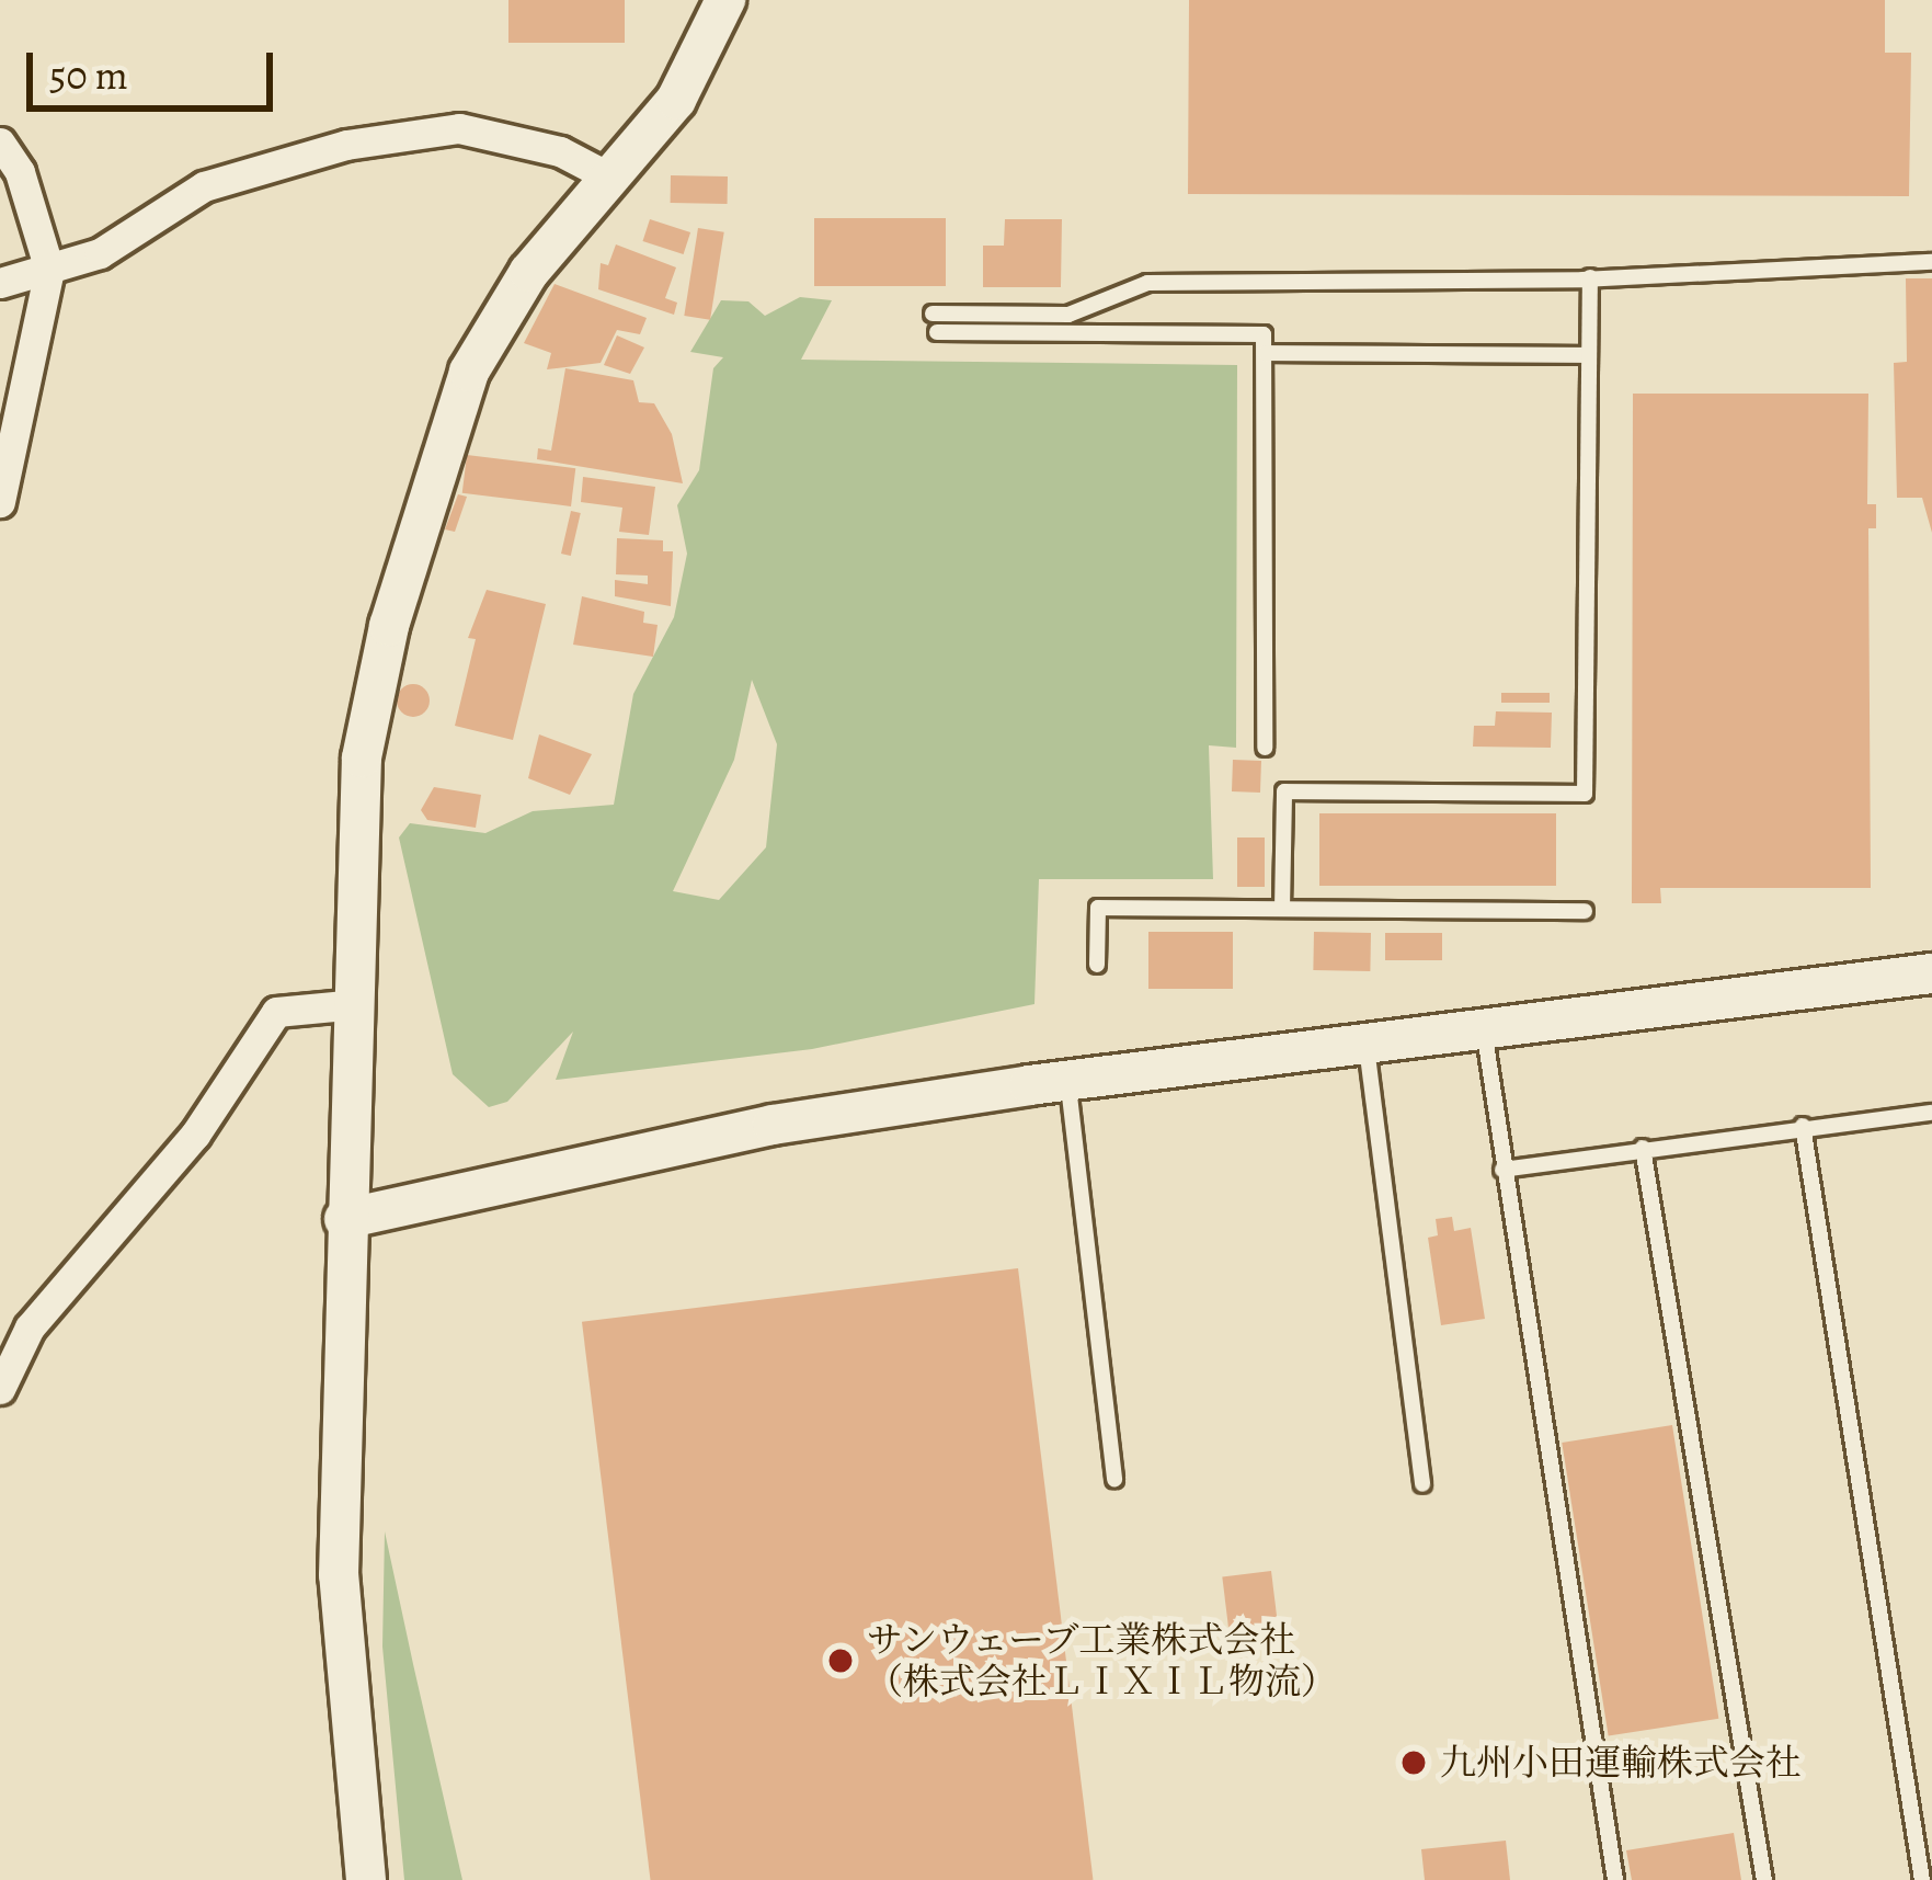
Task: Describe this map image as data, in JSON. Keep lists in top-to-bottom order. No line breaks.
{"places":["サンウェーブ工業株式会社 （株式会社ＬＩＸＩＬ物流）","九州小田運輸株式会社"],"scale_bar":"50 m"}
